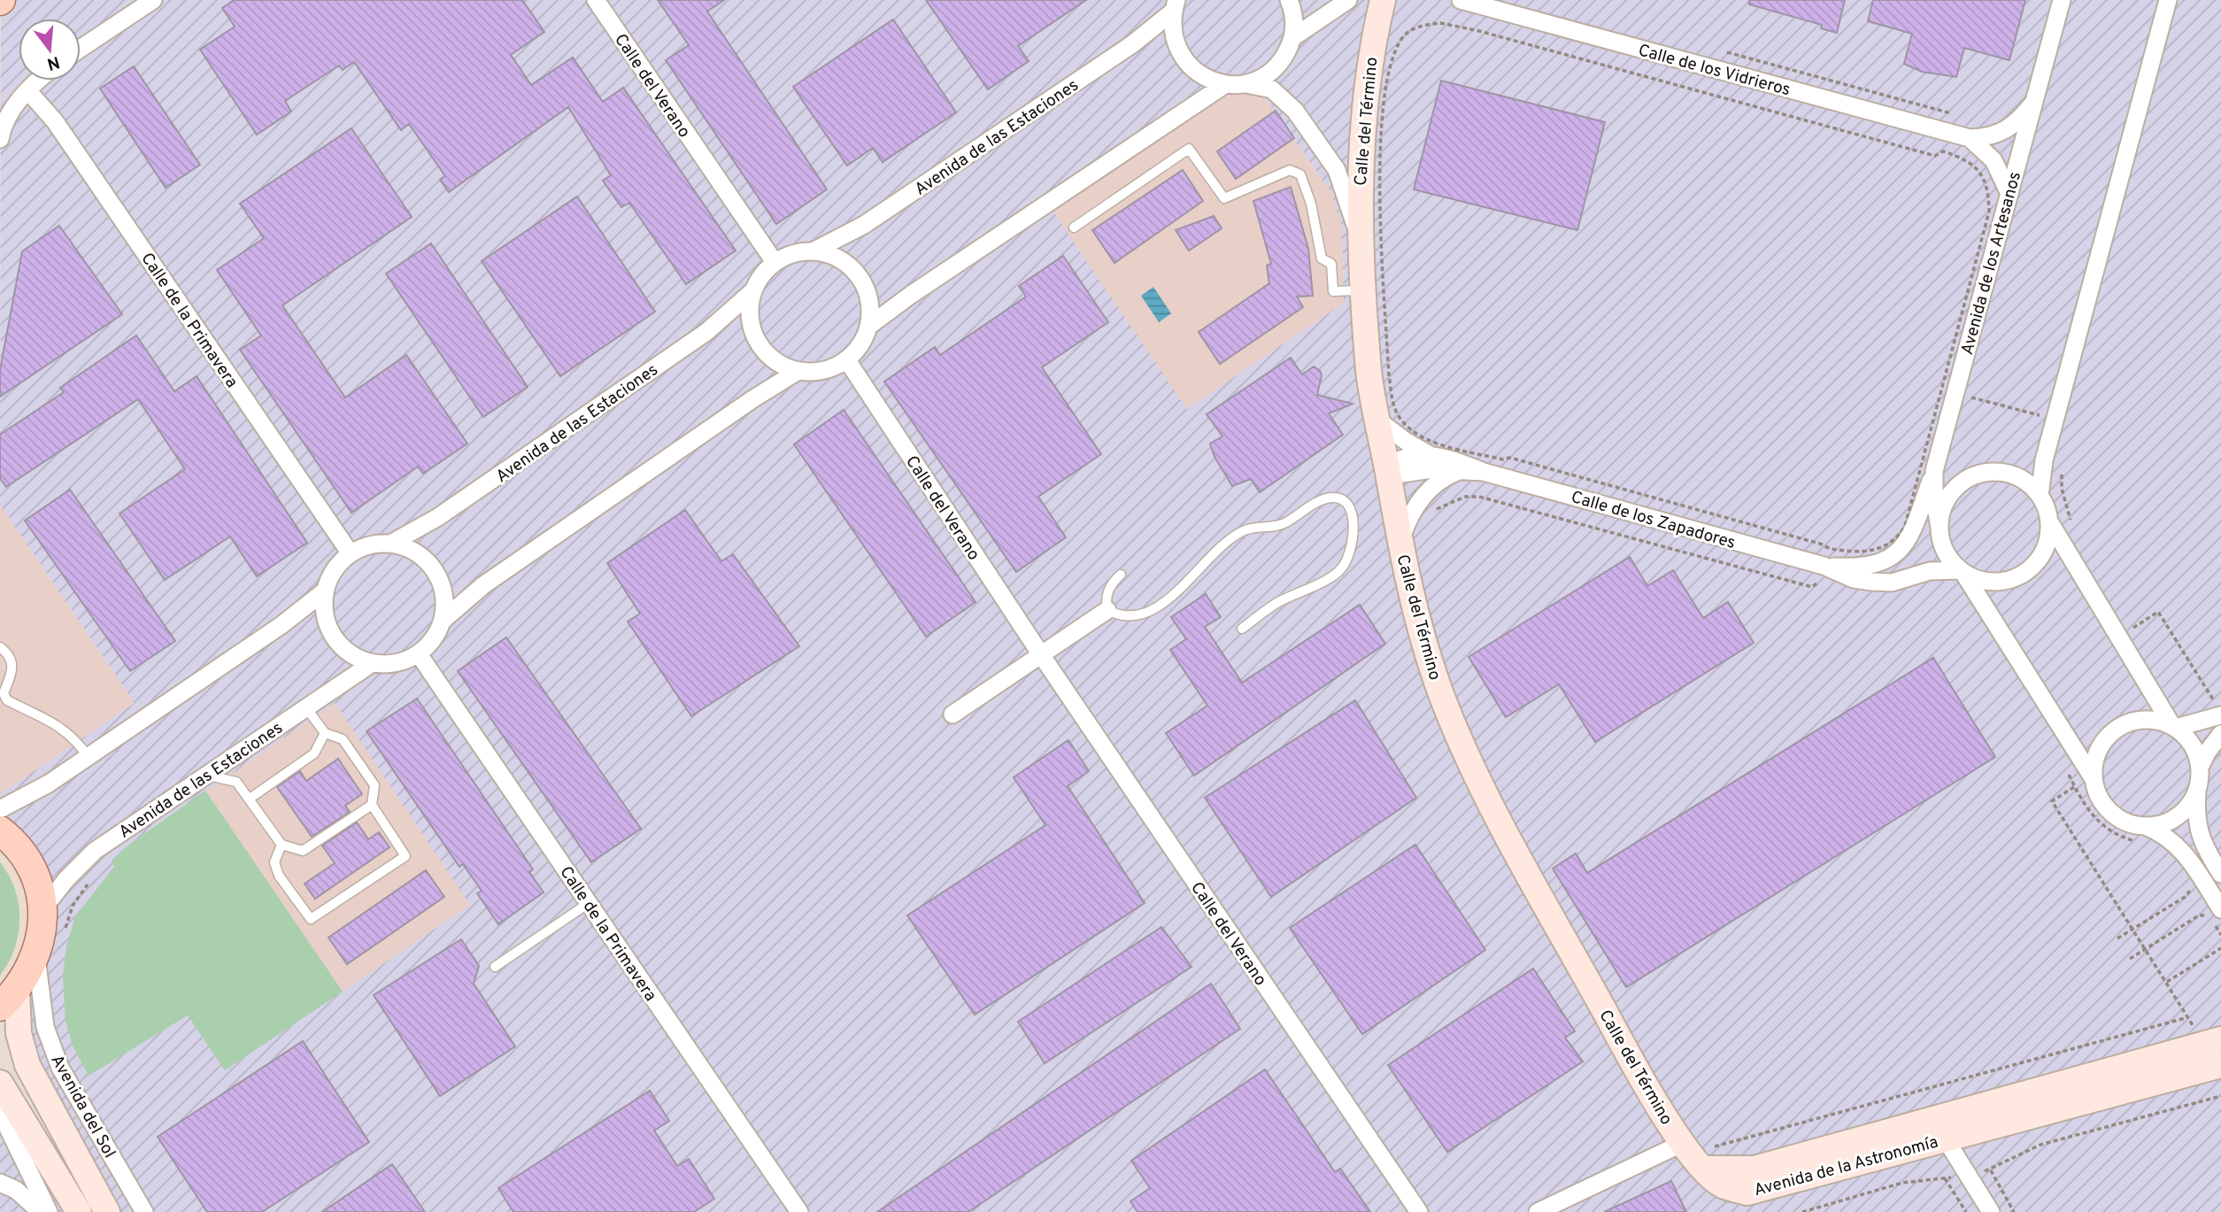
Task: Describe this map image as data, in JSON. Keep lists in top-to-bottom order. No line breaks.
{"streets":{"street":["Calle de los Vidrieros","Calle del Verano","Calle del Término","Avenida de las Estaciones","Avenida de los Artesanos","Calle de la Primavera","Calle de los Zapadores","Avenida del Sol","Avenida de la Astronomía"]},"crossings":[["Calle de los Vidrieros","Avenida de los Artesanos"],["Calle del Verano","Avenida de las Estaciones"],["Calle del Término","Calle de los Zapadores"],["Calle del Término","Avenida de la Astronomía"],["Avenida de las Estaciones","Calle de la Primavera"],["Avenida de los Artesanos","Calle de los Zapadores"]],"north":"bottom"}
